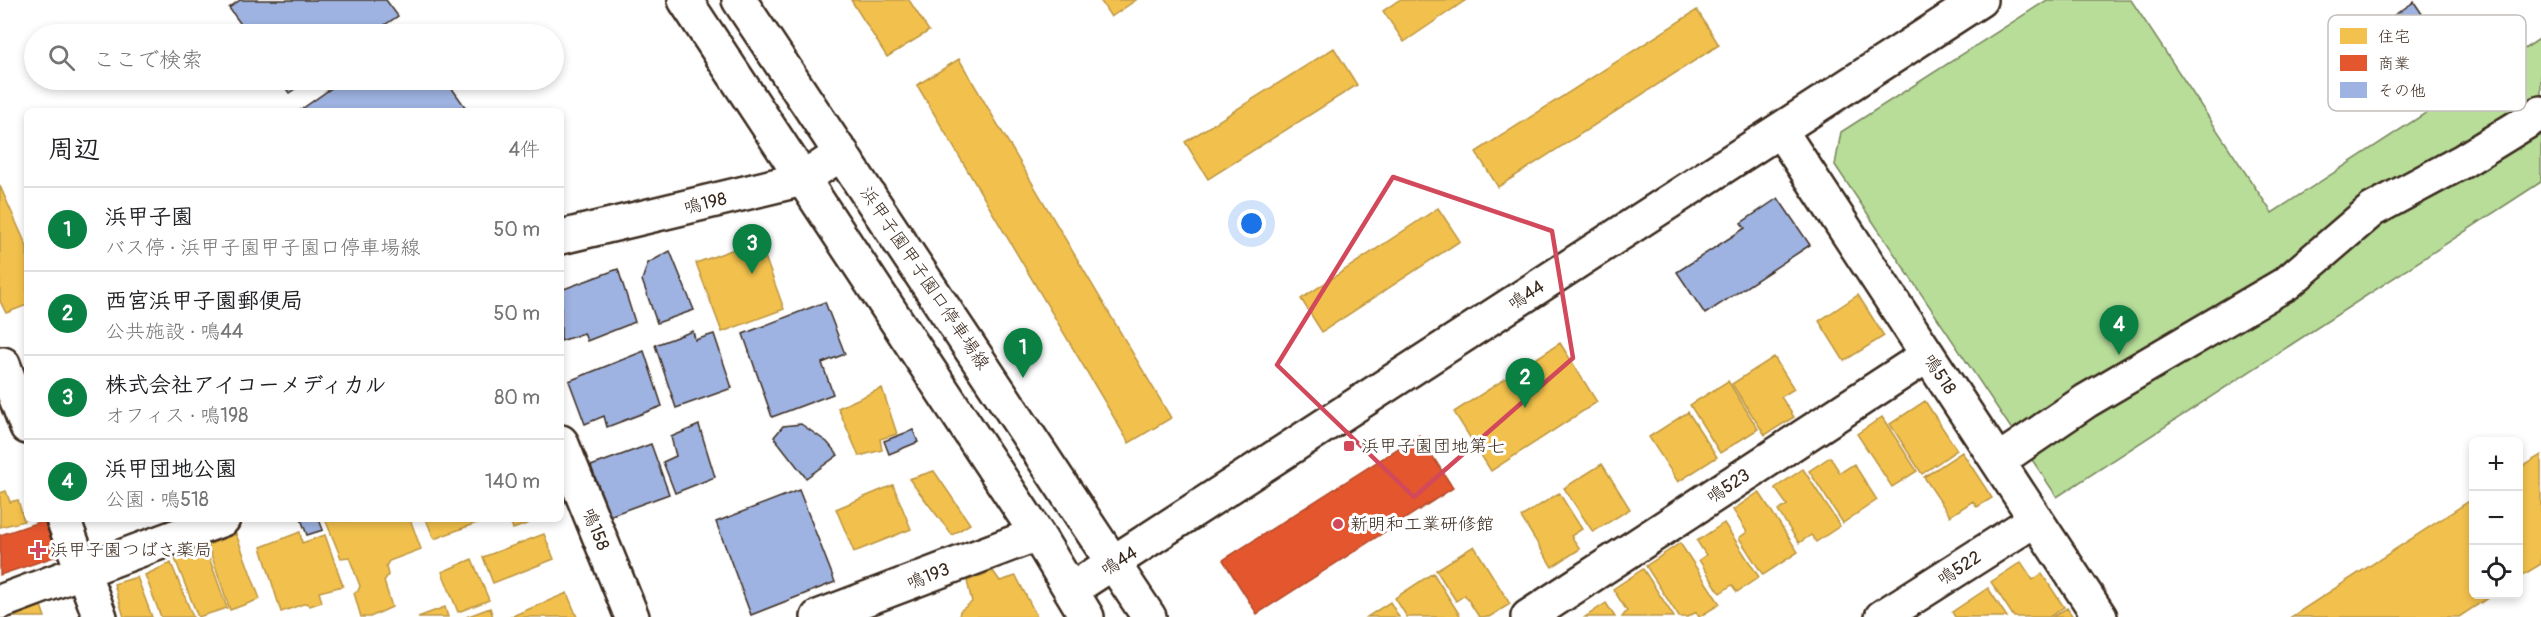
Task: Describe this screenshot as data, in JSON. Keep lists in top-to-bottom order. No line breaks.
{"streets":{"street":["鳴198","浜甲子園甲子園口停車場線","鳴44","鳴518","鳴523","鳴158","鳴522","鳴193"]},"crossings":[["鳴198","浜甲子園甲子園口停車場線"],["浜甲子園甲子園口停車場線","鳴44"],["鳴44","鳴518"],["鳴518","鳴523"],["鳴518","鳴522"]],"places":{"transit":["浜甲子園団地第七"],"other":["新明和工業研修館"],"health":["浜甲子園つばさ薬局"]},"legend":["住宅","商業","その他"],"page":{"search":"ここで検索","heading":["周辺","4件"],"list":[{"mark":"1","name":"浜甲子園","note":"バス停 · 浜甲子園甲子園口停車場線","value":"50 m"},{"mark":"2","name":"西宮浜甲子園郵便局","note":"公共施設 · 鳴44","value":"50 m"},{"mark":"3","name":"株式会社アイコーメディカル","note":"オフィス · 鳴198","value":"80 m"},{"mark":"4","name":"浜甲団地公園","note":"公園 · 鳴518","value":"140 m"}],"pins":["3","4","1","2"],"map_buttons":["+","−"]}}
